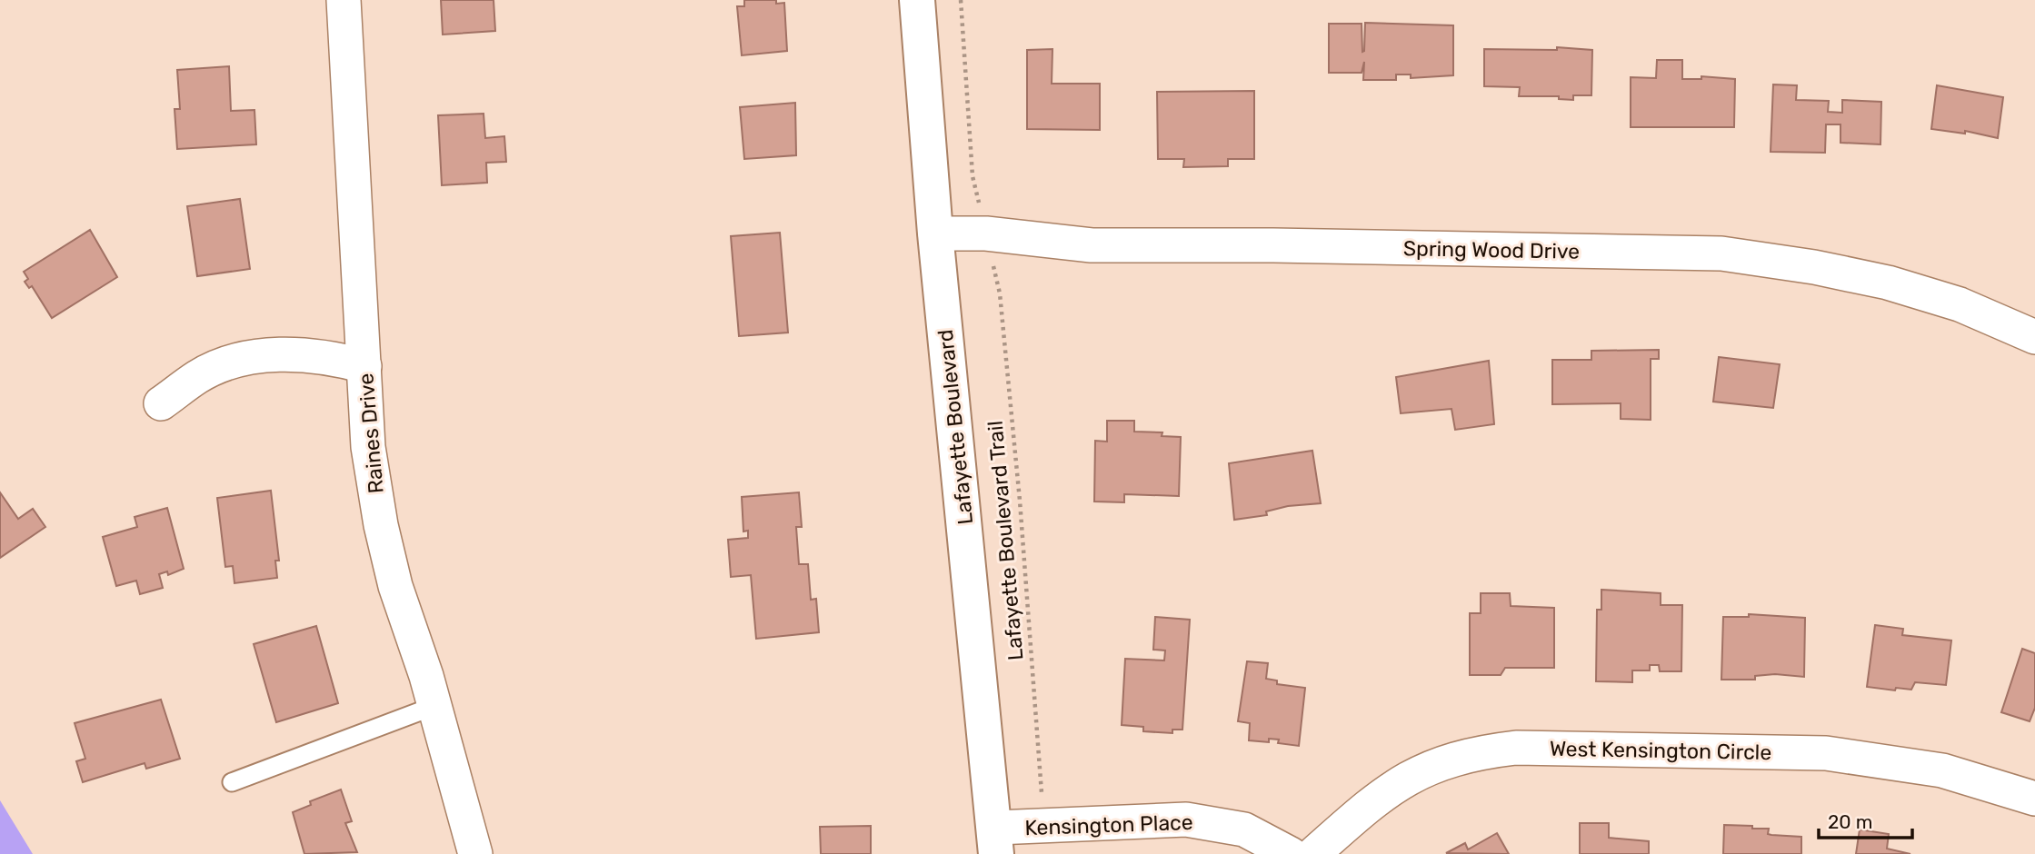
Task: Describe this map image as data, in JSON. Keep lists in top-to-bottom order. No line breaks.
{"streets":{"main road":["Lafayette Boulevard"],"street":["Spring Wood Drive","Raines Drive","West Kensington Circle","Kensington Place"],"path":["Lafayette Boulevard Trail"]},"crossings":[["Spring Wood Drive","Lafayette Boulevard"],["Lafayette Boulevard","Kensington Place"]],"scale_bar":"20 m"}
